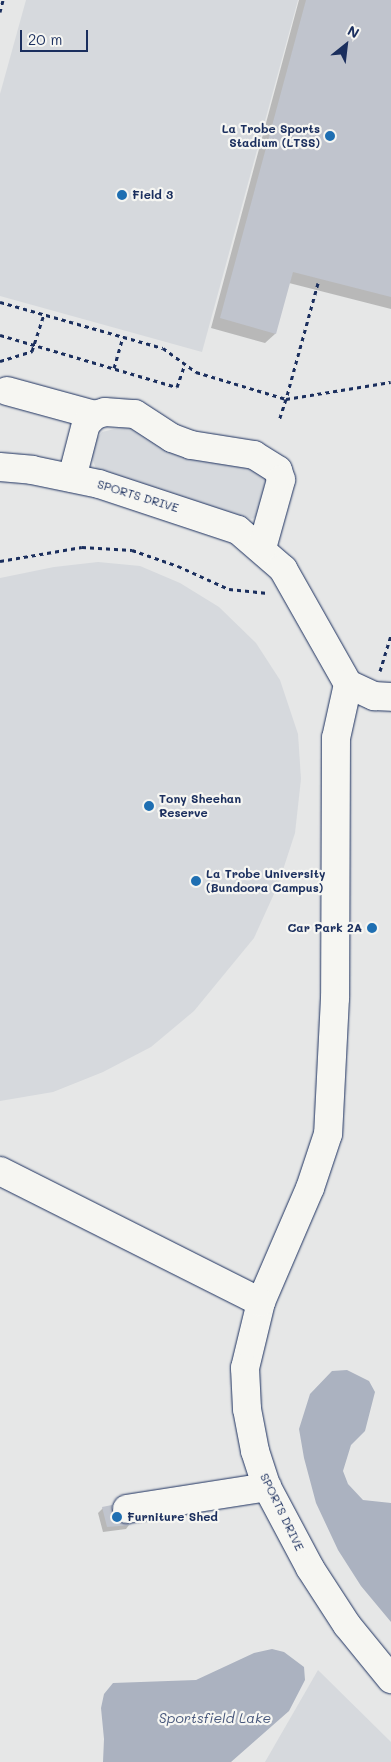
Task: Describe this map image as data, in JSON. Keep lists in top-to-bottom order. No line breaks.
{"streets":{"street":["SPORTS DRIVE"]},"water":["Sportsfield Lake"],"places":["La Trobe Sports Stadium (LTSS)","Field 3","Tony Sheehan Reserve","La Trobe University (Bundoora Campus)","Car Park 2A","Furniture Shed"],"scale_bar":"20 m","north":"top right"}
